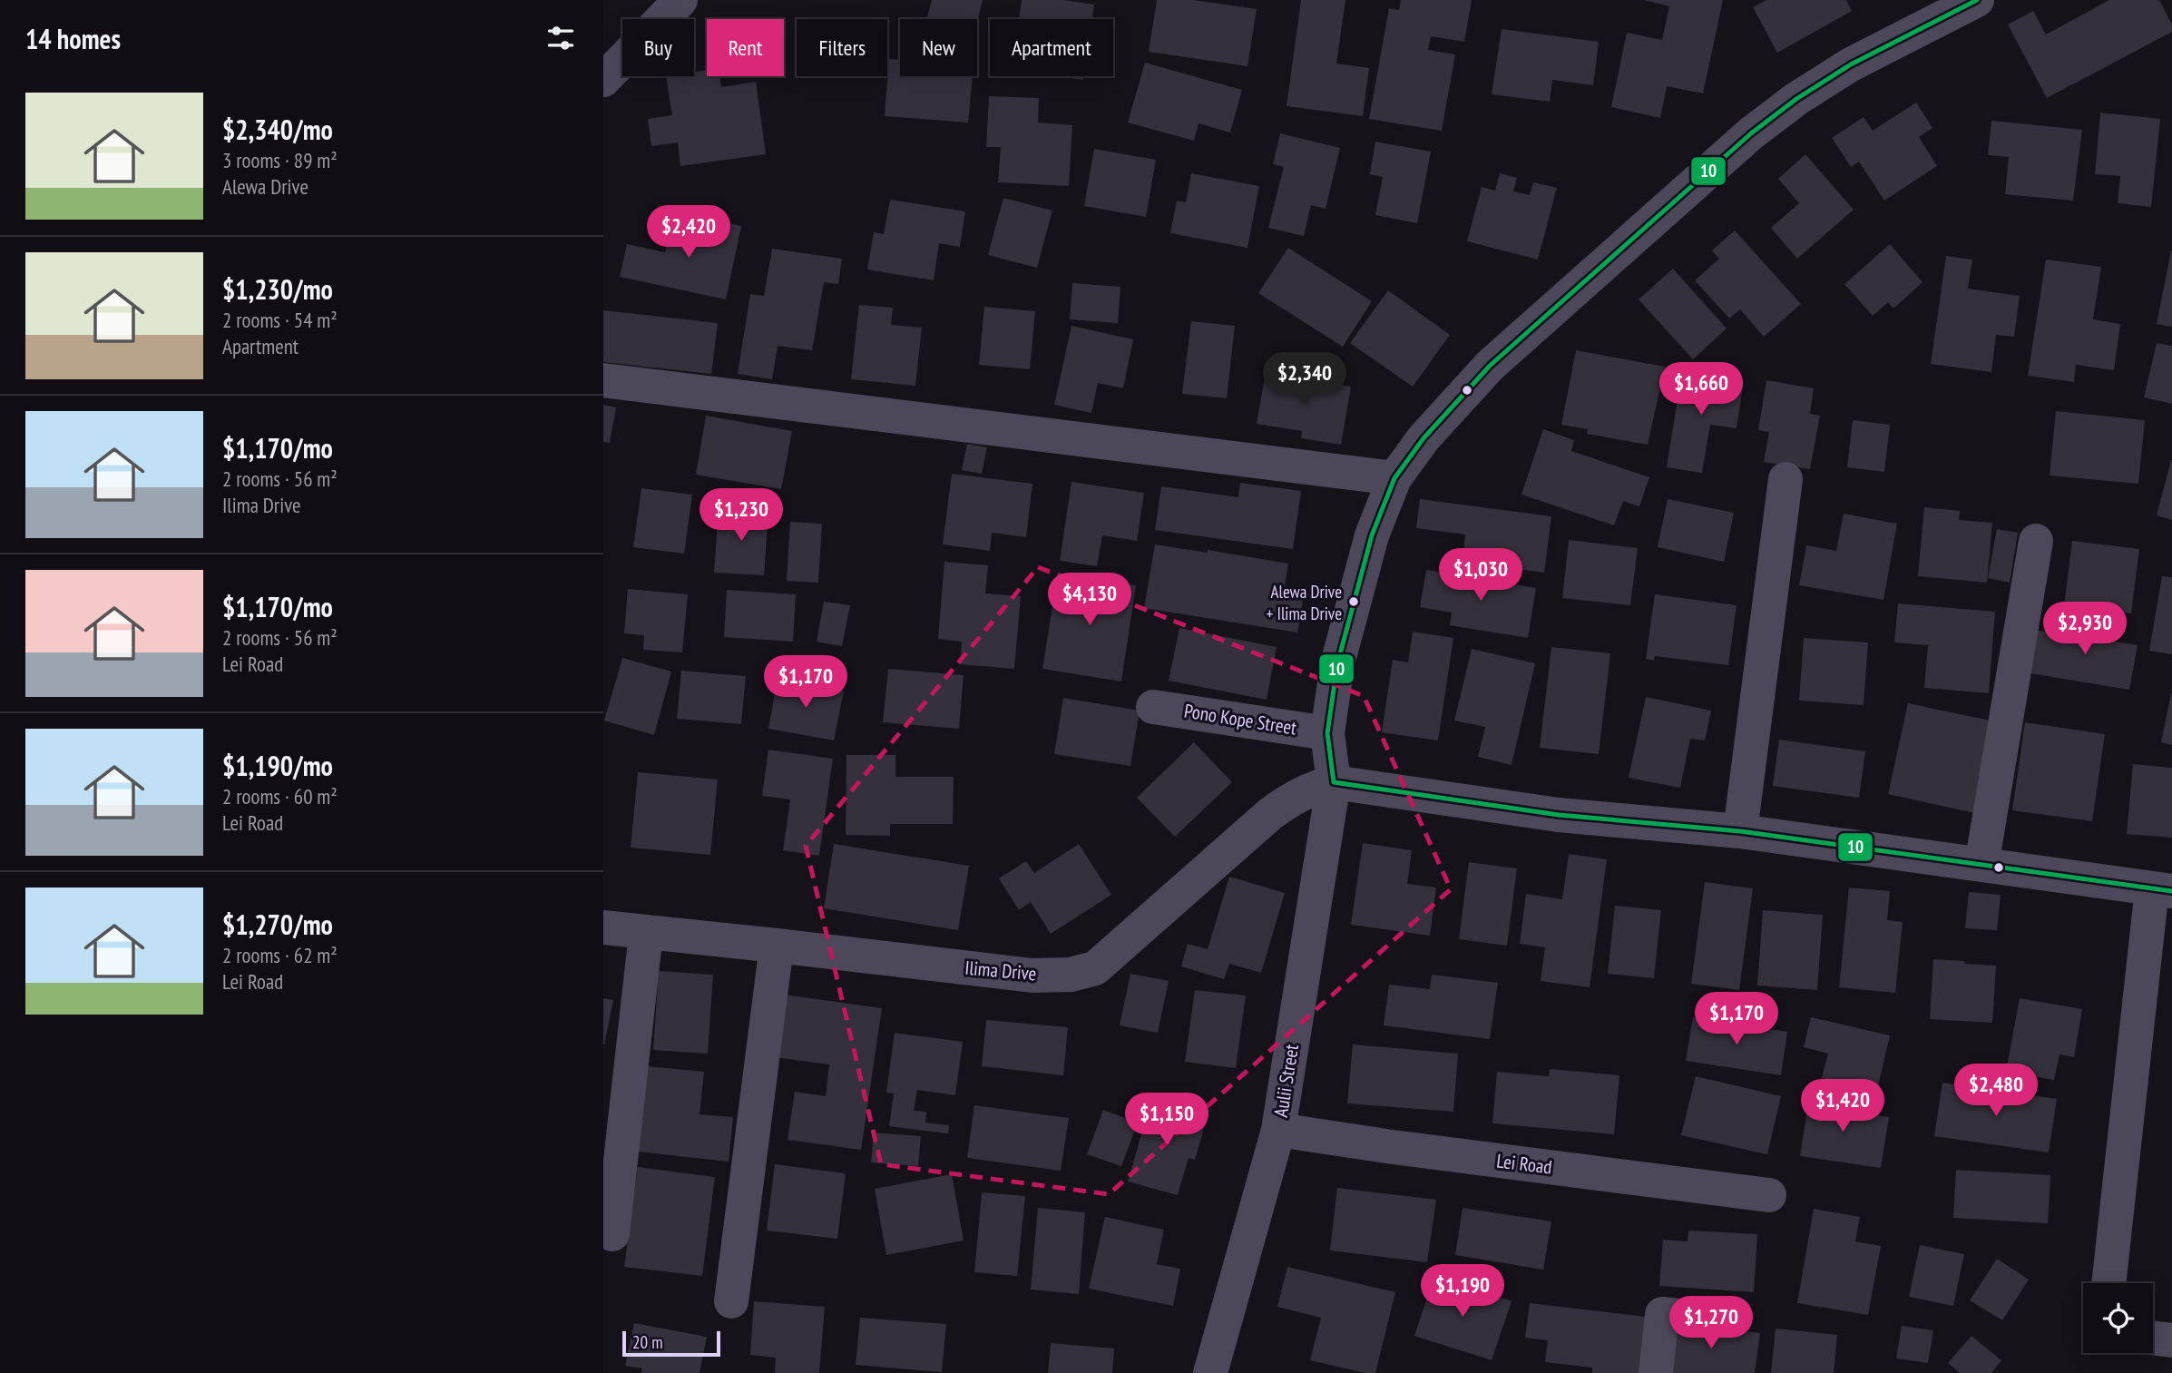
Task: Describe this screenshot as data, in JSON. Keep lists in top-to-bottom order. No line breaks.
{"streets":{"street":["Pono Kope Street","Ilima Drive","Aulii Street","Lei Road"]},"crossings":[["Pono Kope Street","Aulii Street"],["Ilima Drive","Aulii Street"],["Aulii Street","Lei Road"]],"places":["Alewa Drive + Ilima Drive"],"lines":["transit line 10"],"scale_bar":"20 m","page":{"heading":"14 homes","chip":["Buy","Rent","Filters","New","Apartment"],"list":[{"name":"$2,340/mo","note":"3 rooms · 89 m² · Alewa Drive"},{"name":"$1,230/mo","note":"2 rooms · 54 m² · Apartment"},{"name":"$1,170/mo","note":"2 rooms · 56 m² · Ilima Drive"},{"name":"$1,170/mo","note":"2 rooms · 56 m² · Lei Road"},{"name":"$1,190/mo","note":"2 rooms · 60 m² · Lei Road"},{"name":"$1,270/mo","note":"2 rooms · 62 m² · Lei Road"}],"price":["$2,420","$2,340","$1,660","$1,230","$1,030","$4,130","$2,930","$1,170","$1,170","$2,480","$1,420","$1,150","$1,190","$1,270"],"scale":"20 m"}}
